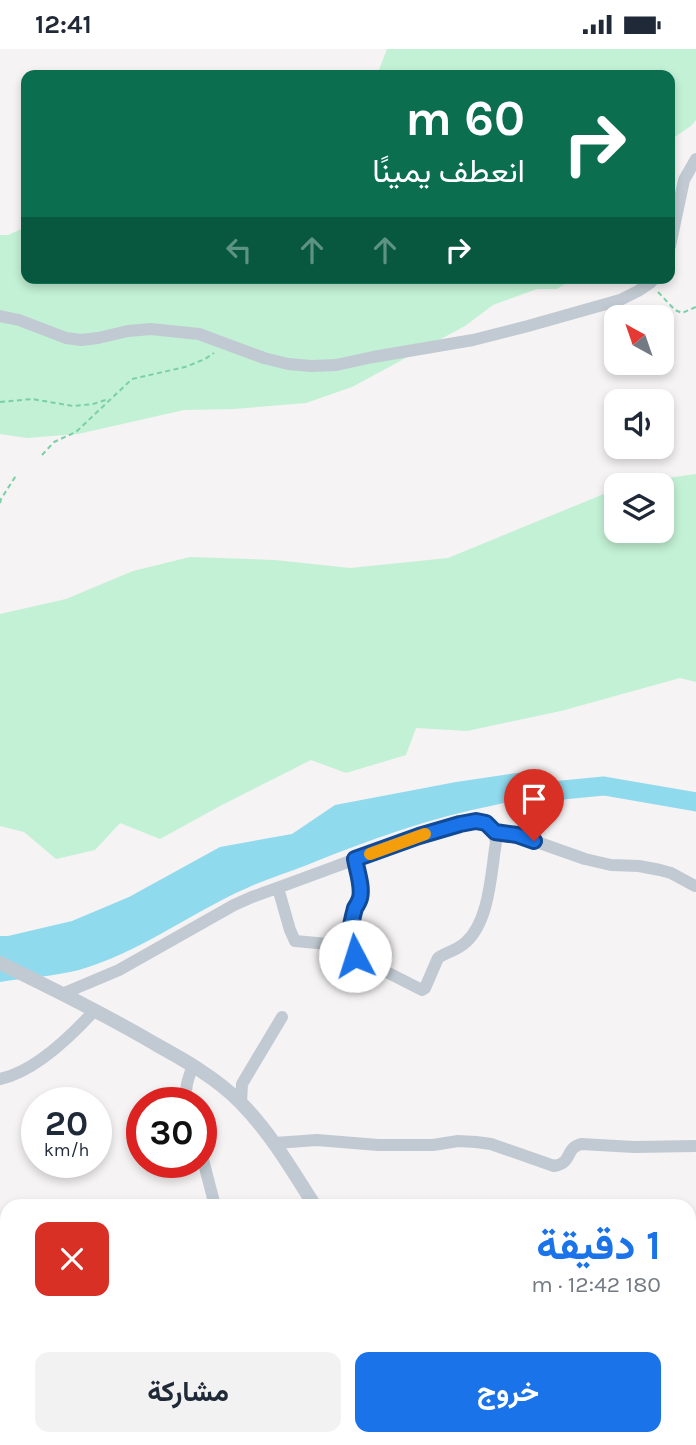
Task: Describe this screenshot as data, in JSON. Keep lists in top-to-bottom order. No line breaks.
{"north":"top left","page":{"status":"12:41","turn":["60 m","انعطف يمينًا"],"speed":"20 km/h","limit":"30","heading":["1 دقيقة","180 m · 12:42"],"buttons":["خروج","مشاركة"]}}
